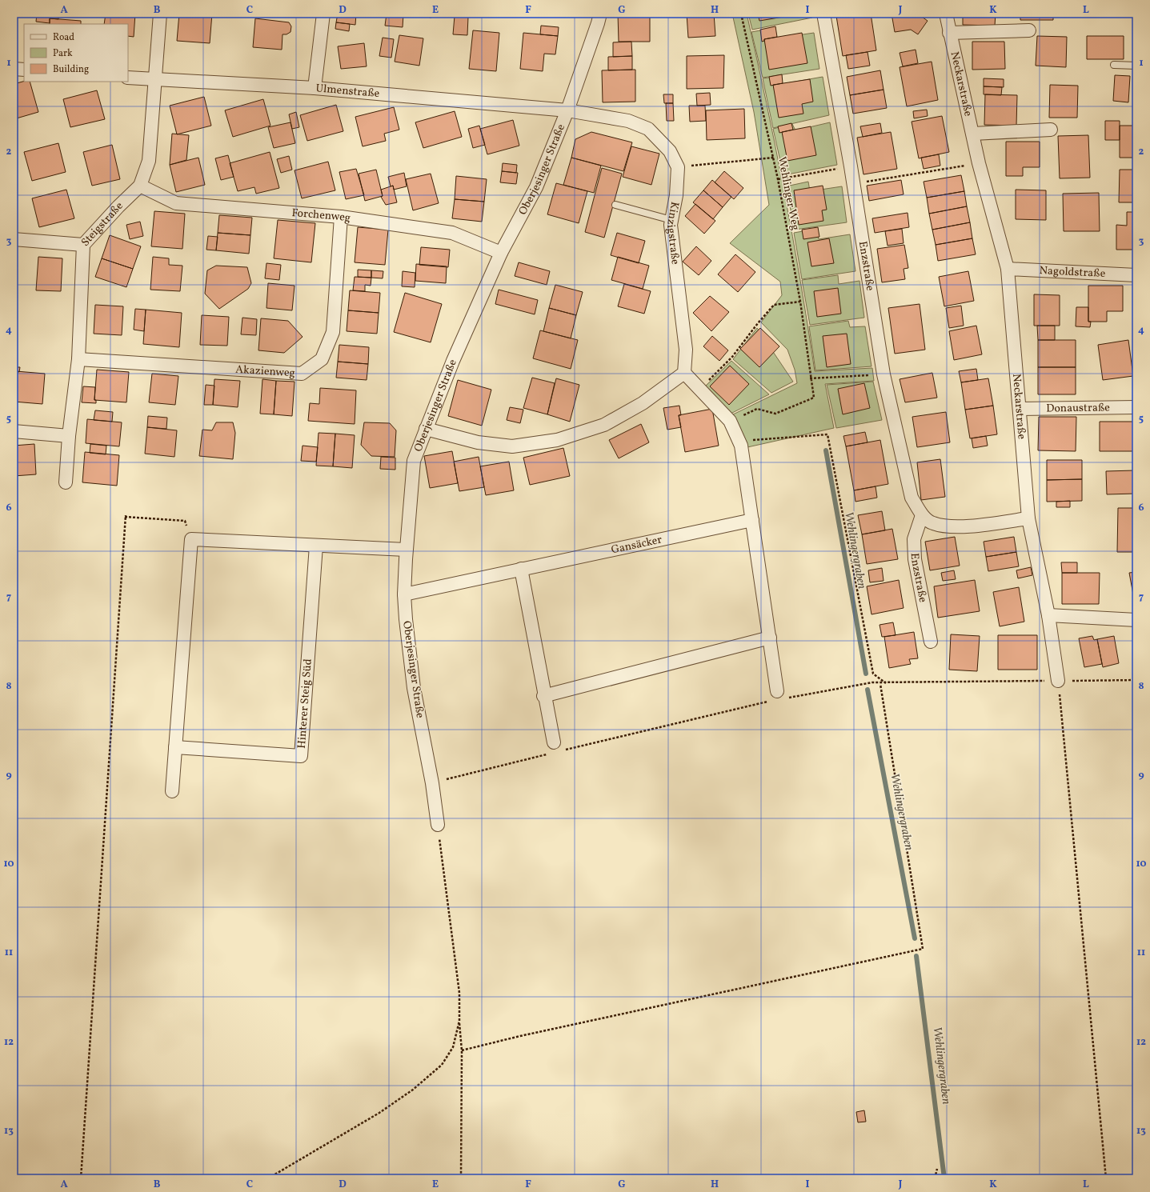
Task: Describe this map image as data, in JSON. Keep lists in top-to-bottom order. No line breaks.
{"streets":{"street":["Neckarstraße","Ulmenstraße","Oberjesinger Straße","Forchenweg","Steigstraße","Kinzigstraße","Enzstraße","Nagoldstraße","Akazienweg","Donaustraße","Gansäcker","Hinterer Steig Süd"],"path":["Wehlinger Weg"]},"crossings":[["Neckarstraße","Enzstraße"],["Neckarstraße","Nagoldstraße"],["Neckarstraße","Donaustraße"],["Ulmenstraße","Oberjesinger Straße"],["Ulmenstraße","Steigstraße"],["Ulmenstraße","Kinzigstraße"],["Oberjesinger Straße","Forchenweg"],["Oberjesinger Straße","Kinzigstraße"],["Oberjesinger Straße","Gansäcker"],["Forchenweg","Steigstraße"],["Forchenweg","Akazienweg"],["Steigstraße","Akazienweg"]],"water":["Wehlingergraben"],"legend":["Road","Park","Building"],"grid":{"columns":["A","B","C","D","E","F","G","H","I","J","K","L"],"rows":["1","2","3","4","5","6","7","8","9","10","11","12","13"]}}
